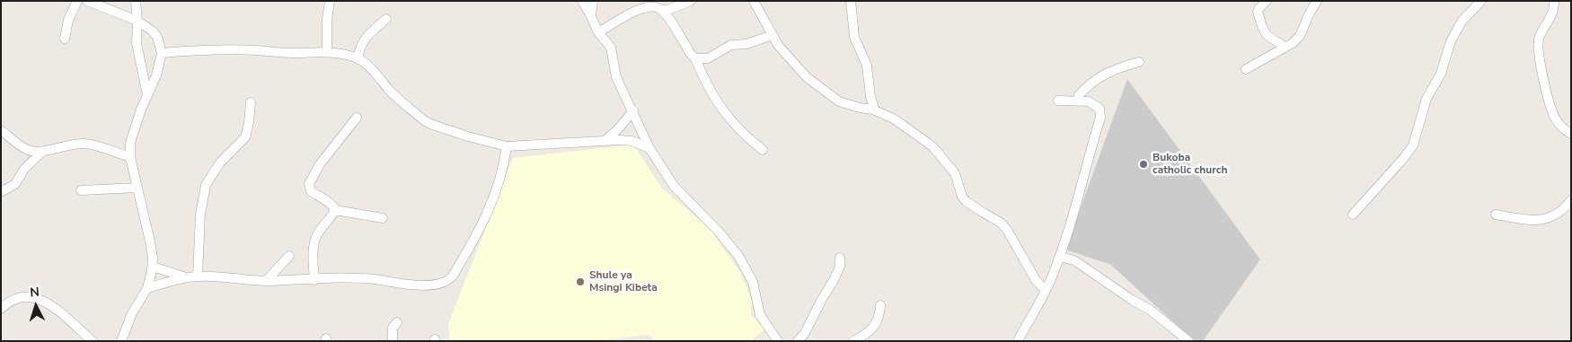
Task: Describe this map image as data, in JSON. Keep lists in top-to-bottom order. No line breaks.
{"places":["Bukoba catholic church","Shule ya Msingi Kibeta"],"north":"top"}
